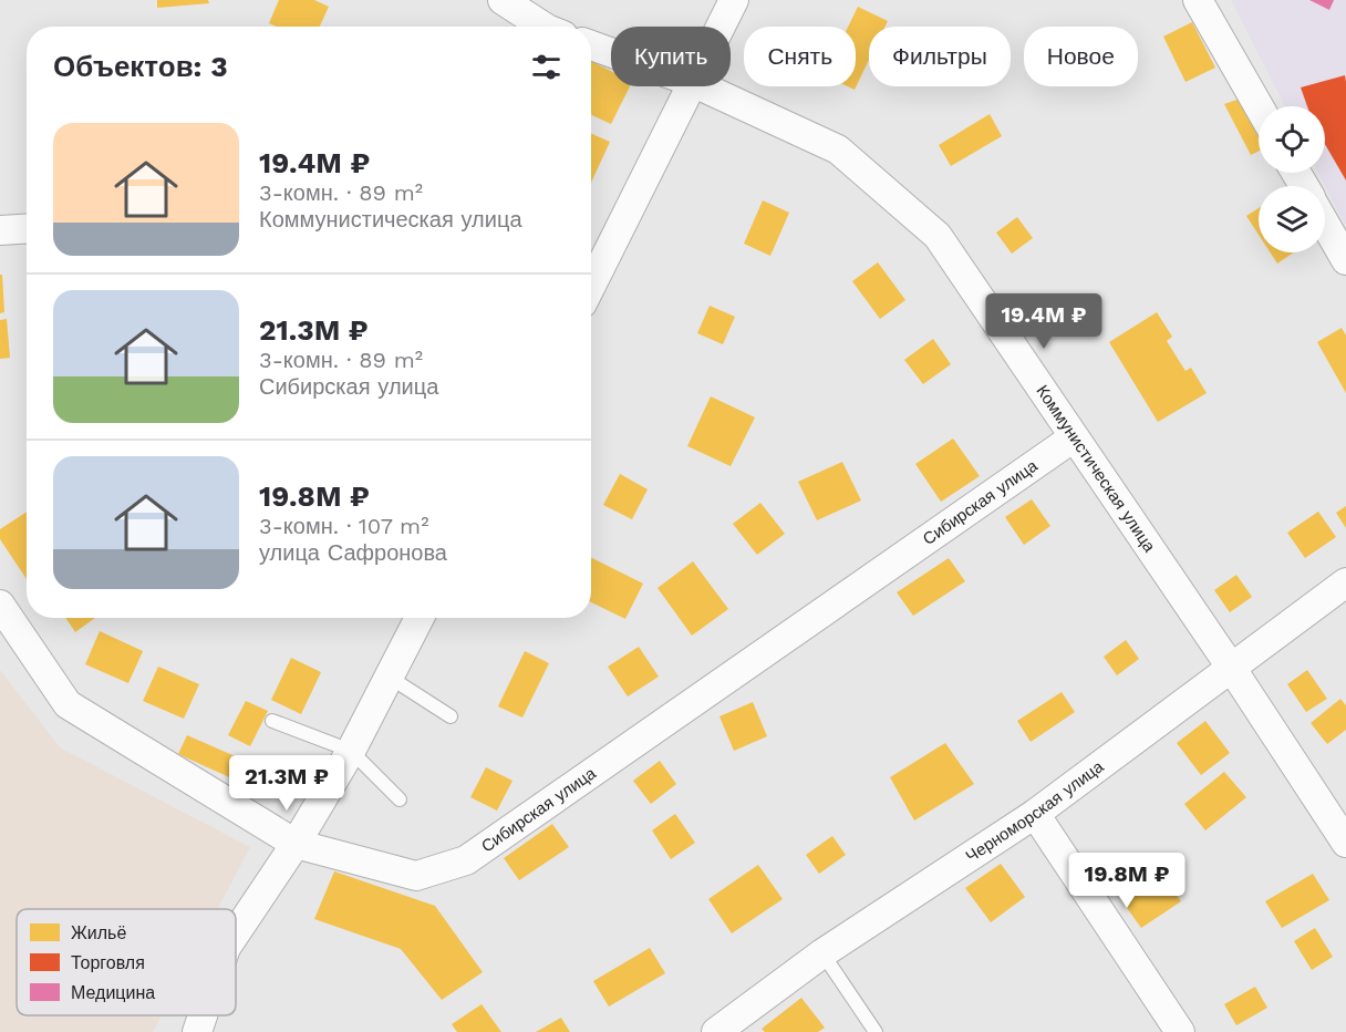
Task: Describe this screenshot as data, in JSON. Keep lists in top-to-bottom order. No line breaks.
{"streets":{"street":["Коммунистическая улица","Сибирская улица","Черноморская улица"]},"crossings":[["Коммунистическая улица","Сибирская улица"],["Коммунистическая улица","Черноморская улица"]],"legend":["Жильё","Торговля","Медицина"],"page":{"chip":["Купить","Снять","Фильтры","Новое"],"heading":"Объектов: 3","list":[{"name":"19.4M ₽","note":"3-комн. · 89 m² · Коммунистическая улица"},{"name":"21.3M ₽","note":"3-комн. · 89 m² · Сибирская улица"},{"name":"19.8M ₽","note":"3-комн. · 107 m² · улица Сафронова"}],"price":["19.4M ₽","21.3M ₽","19.8M ₽"]}}
